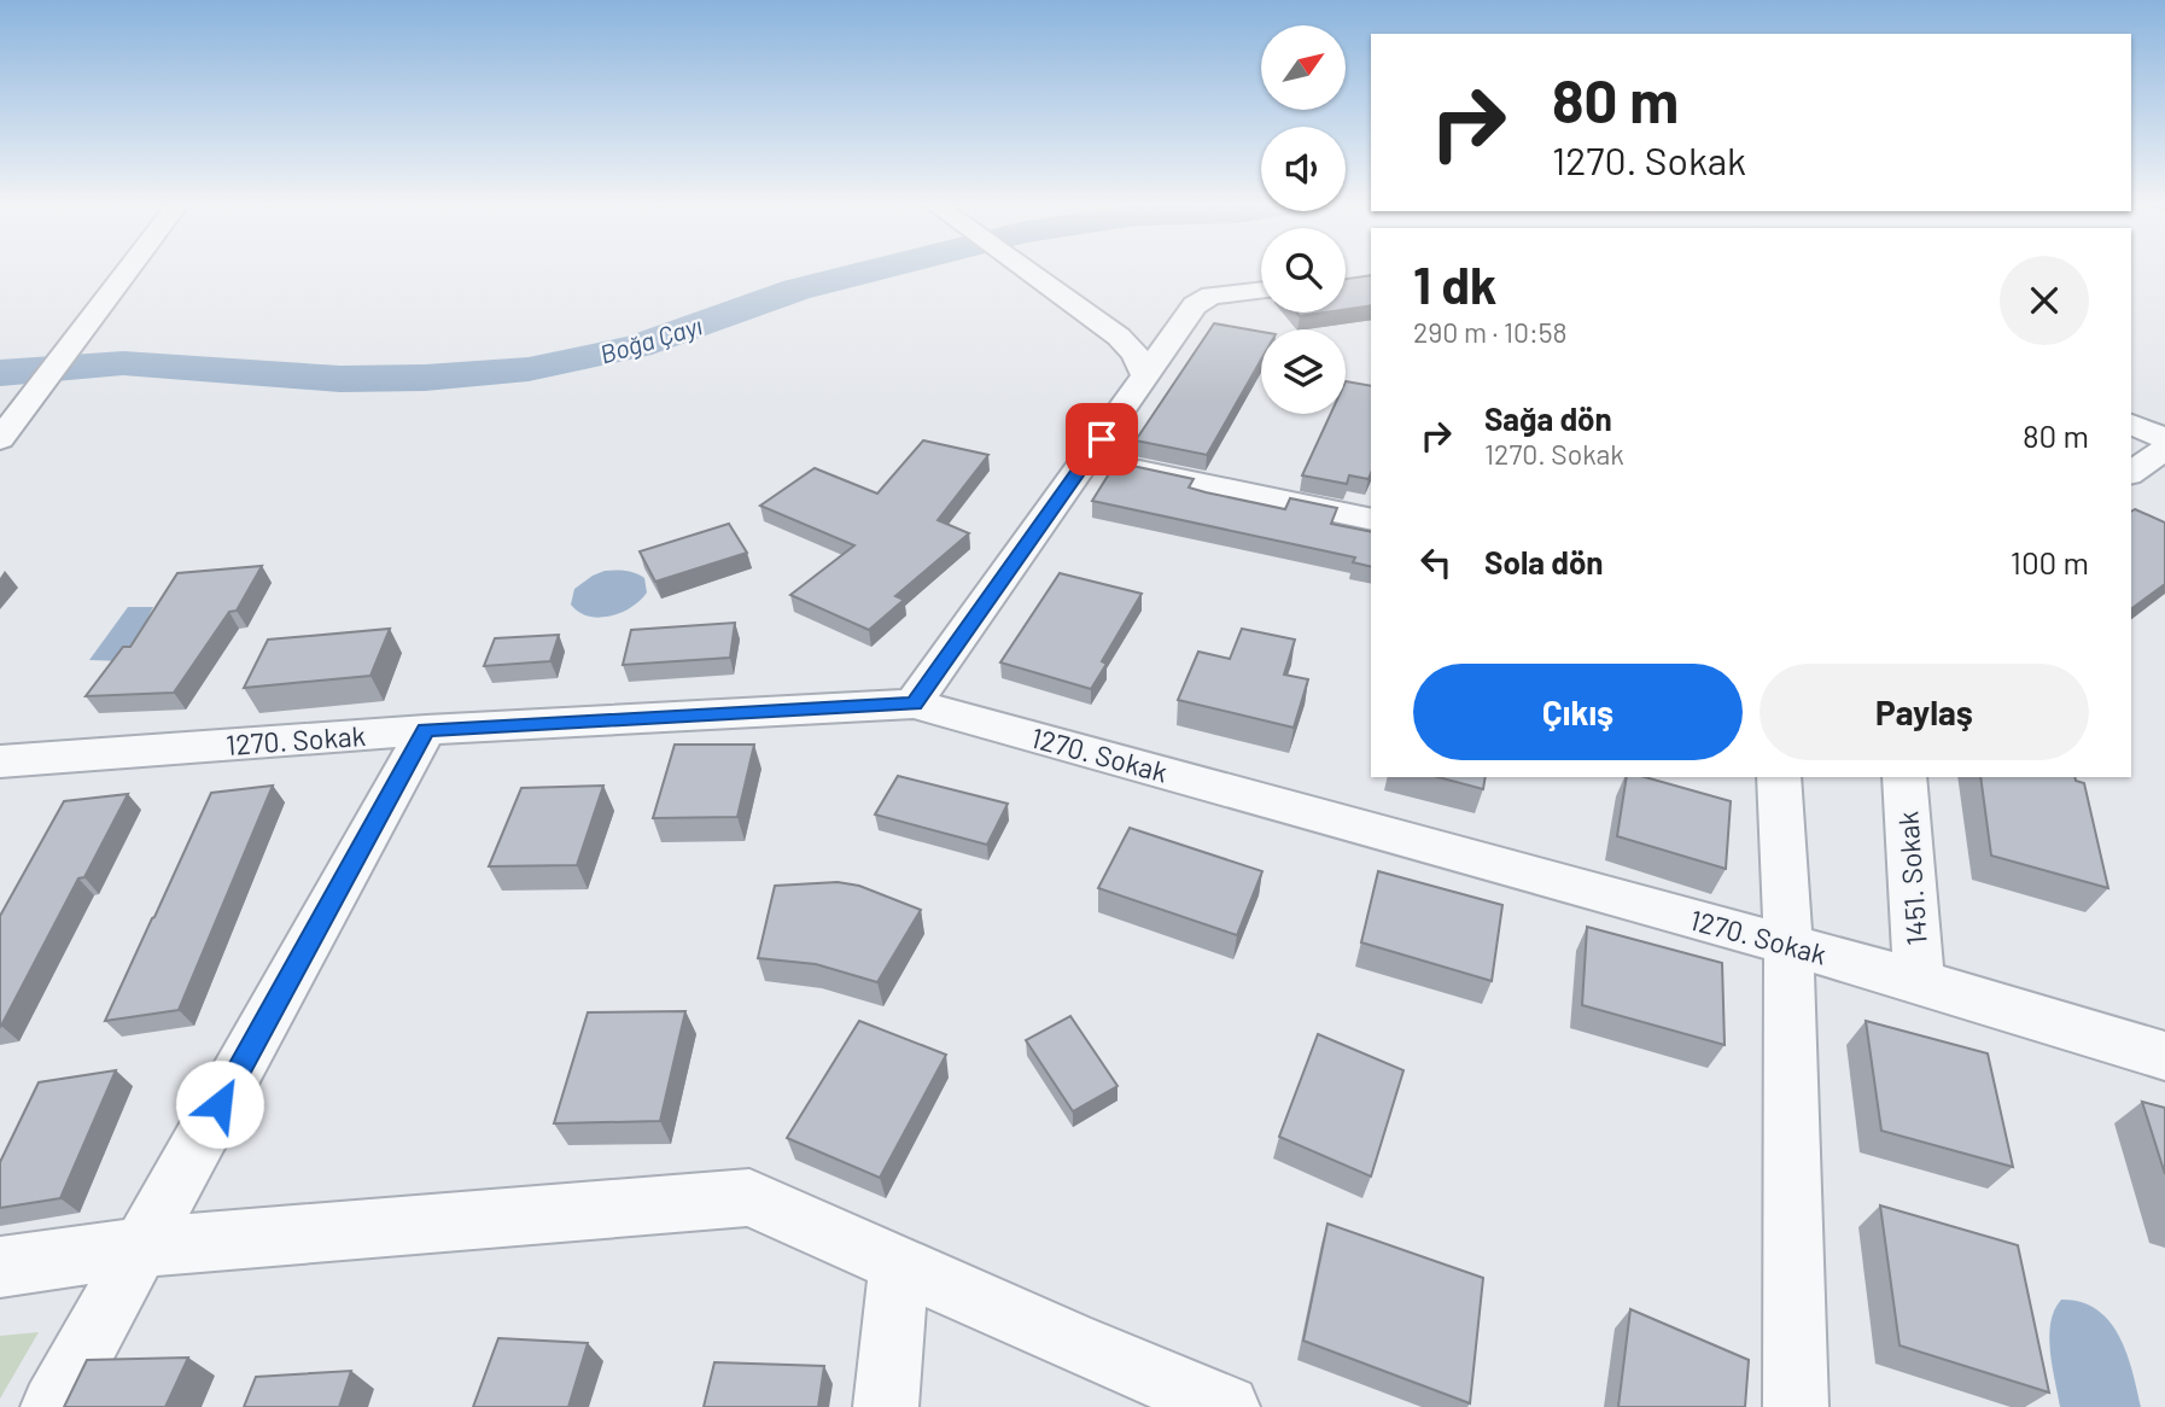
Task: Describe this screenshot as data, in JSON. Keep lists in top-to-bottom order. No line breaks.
{"streets":{"street":["1270. Sokak","1451. Sokak"]},"crossings":[["1270. Sokak","1451. Sokak"]],"water":["Boğa Çayı"],"north":"top right","page":{"turn":["80 m","1270. Sokak"],"heading":["1 dk","290 m · 10:58"],"list":[{"name":"Sağa dön","note":"1270. Sokak","value":"80 m"},{"name":"Sola dön","value":"100 m"}],"buttons":["Çıkış","Paylaş"]}}
